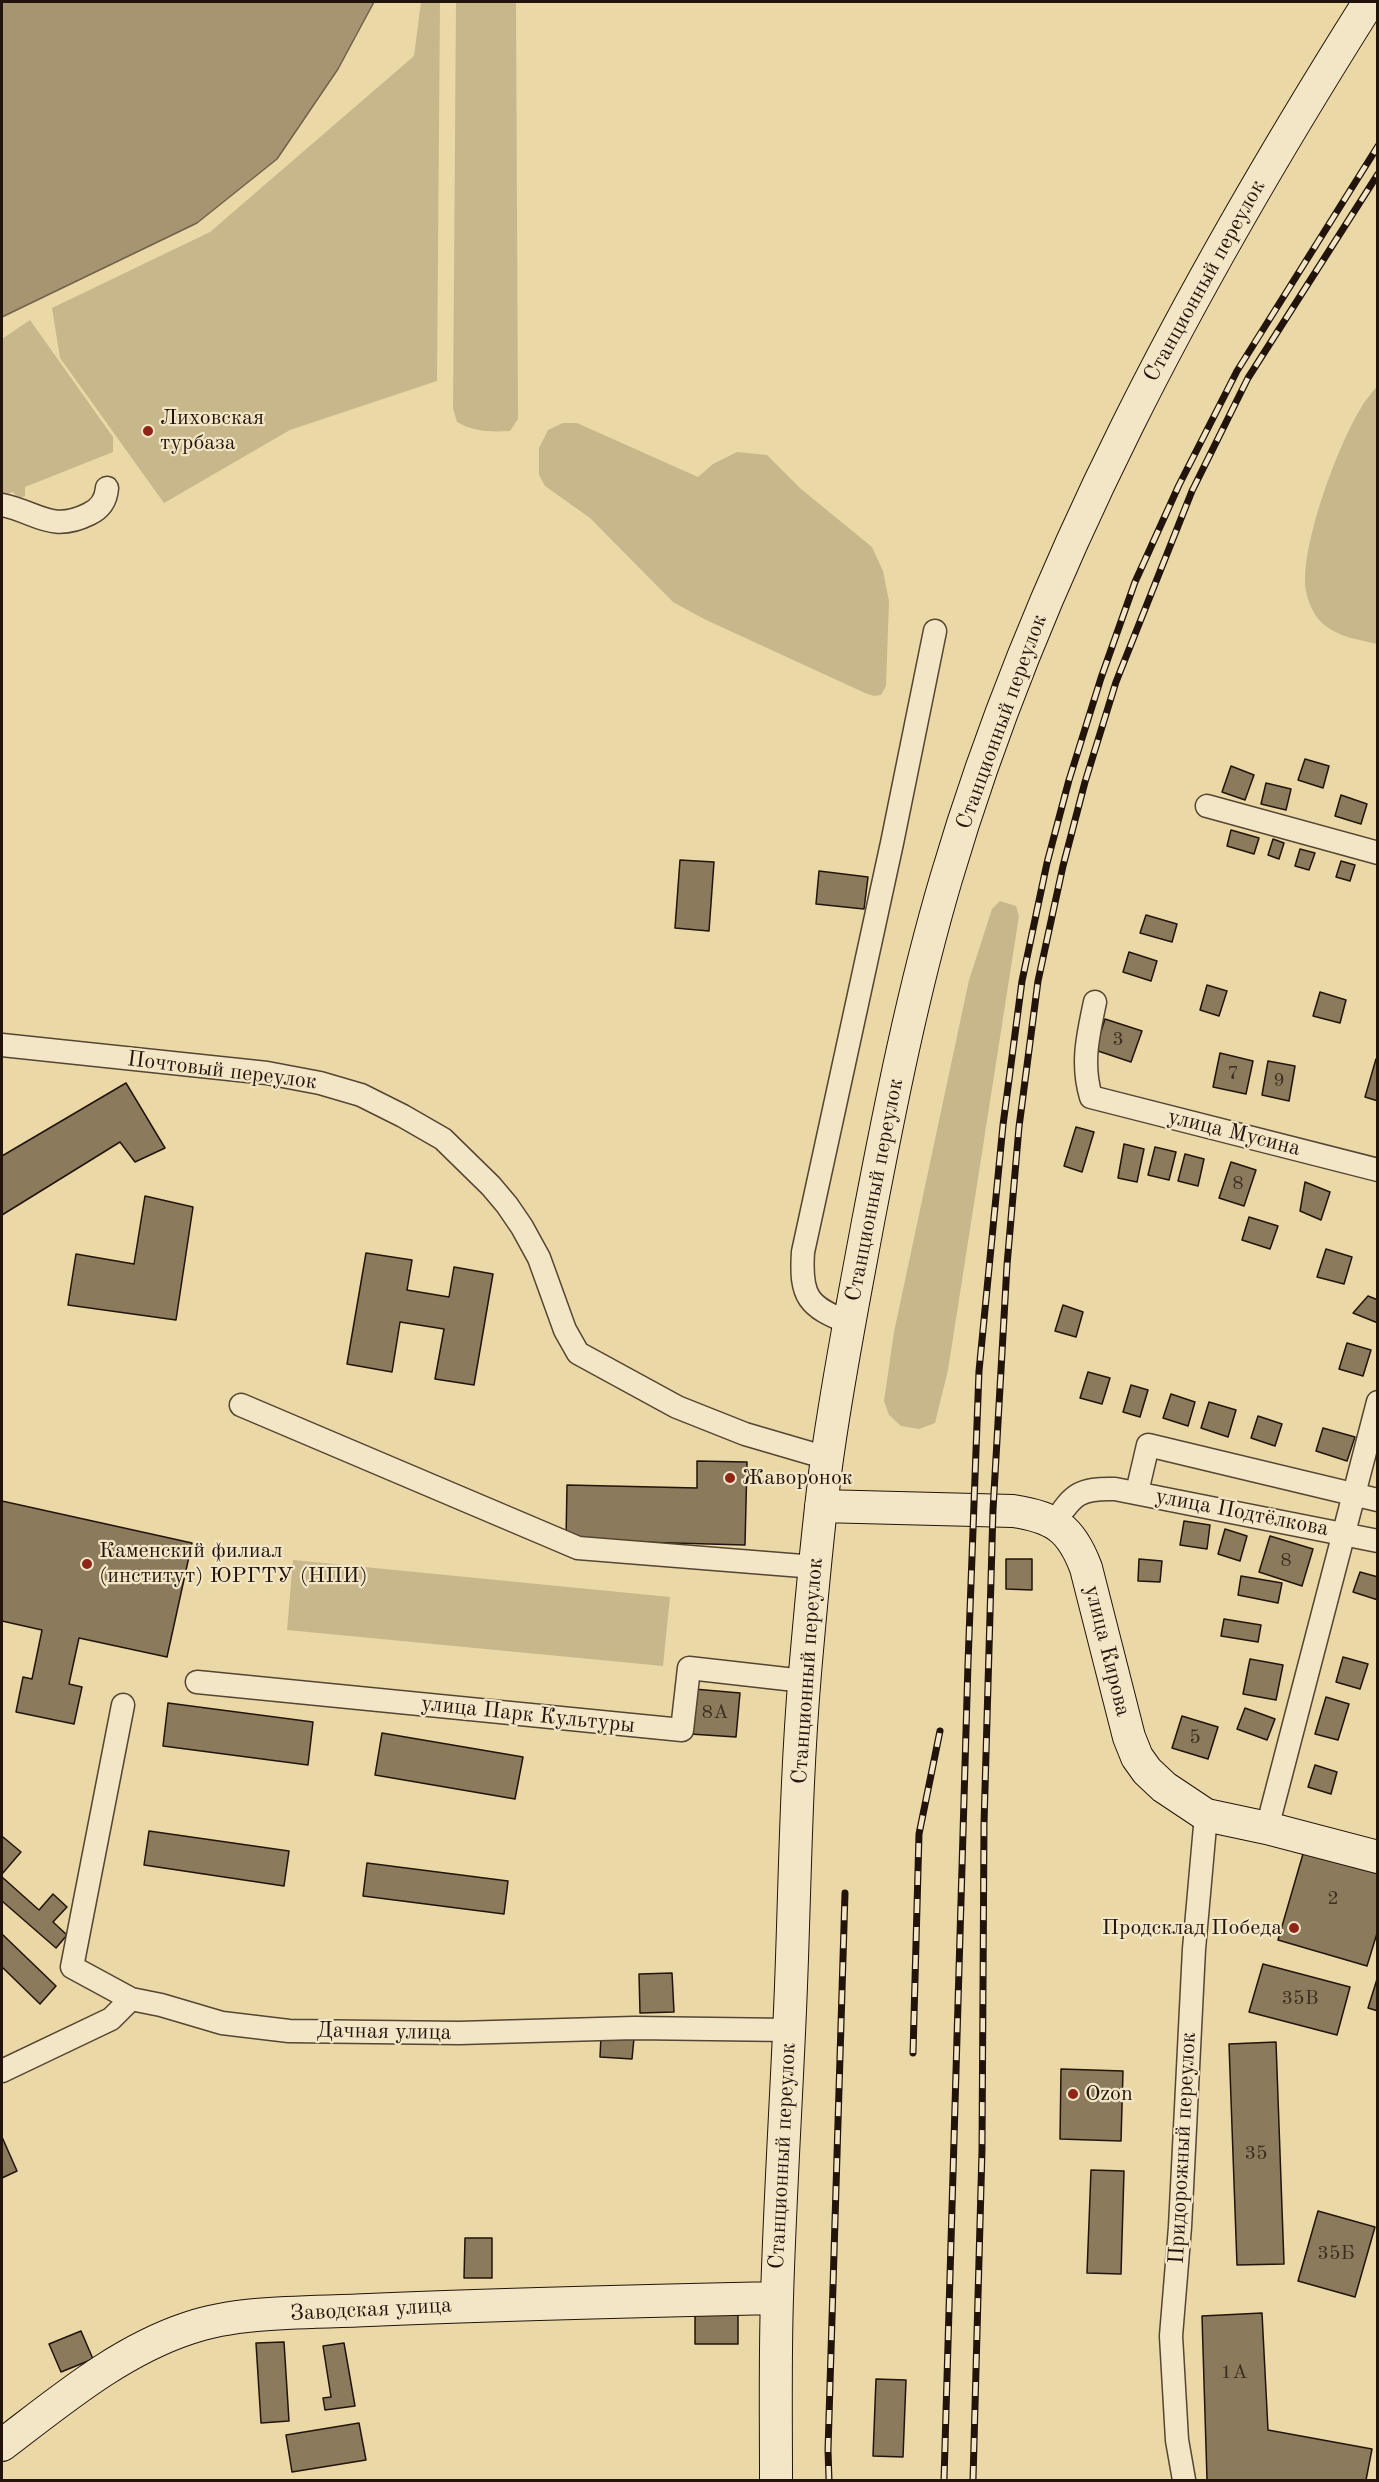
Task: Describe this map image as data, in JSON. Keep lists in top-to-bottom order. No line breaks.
{"streets":{"main road":["Станционный переулок","улица Кирова","Заводская улица"],"street":["Почтовый переулок","улица Мусина","улица Подтёлкова","улица Парк Культуры","Дачная улица","Придорожный переулок"]},"crossings":[["Станционный переулок","Почтовый переулок"],["Станционный переулок","улица Кирова"],["Станционный переулок","улица Парк Культуры"],["Станционный переулок","Дачная улица"],["Станционный переулок","Заводская улица"],["улица Кирова","Придорожный переулок"]],"places":["Лиховская турбаза","Жаворонок","Каменский филиал (институт) ЮРГТУ (НПИ)","Продсклад Победа","Ozon"],"house_numbers":["3","7","9","8","8","8А","5","2","35В","35","35Б","1А"]}
